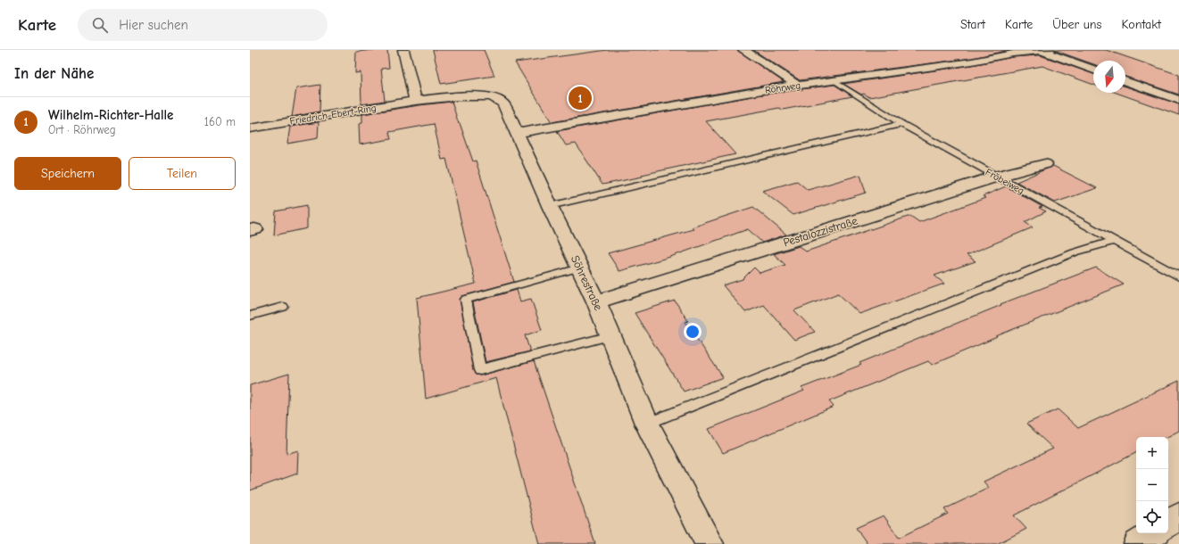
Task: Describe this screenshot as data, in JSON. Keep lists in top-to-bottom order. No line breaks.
{"streets":{"street":["Röhrweg","Friedrich-Ebert-Ring","Pestalozzistraße","Söhrestraße"],"lane":["Fröbelweg"]},"crossings":[["Röhrweg","Fröbelweg"],["Röhrweg","Söhrestraße"],["Friedrich-Ebert-Ring","Söhrestraße"],["Fröbelweg","Pestalozzistraße"],["Pestalozzistraße","Söhrestraße"]],"north":"bottom","page":{"header":"Karte","search":"Hier suchen","nav":["Start","Karte","Über uns","Kontakt"],"heading":"In der Nähe","pins":"1","list":[{"mark":"1","name":"Wilhelm-Richter-Halle","note":"Ort · Röhrweg","value":"160 m"}],"buttons":["Speichern","Teilen"],"map_buttons":["+","−"]}}
